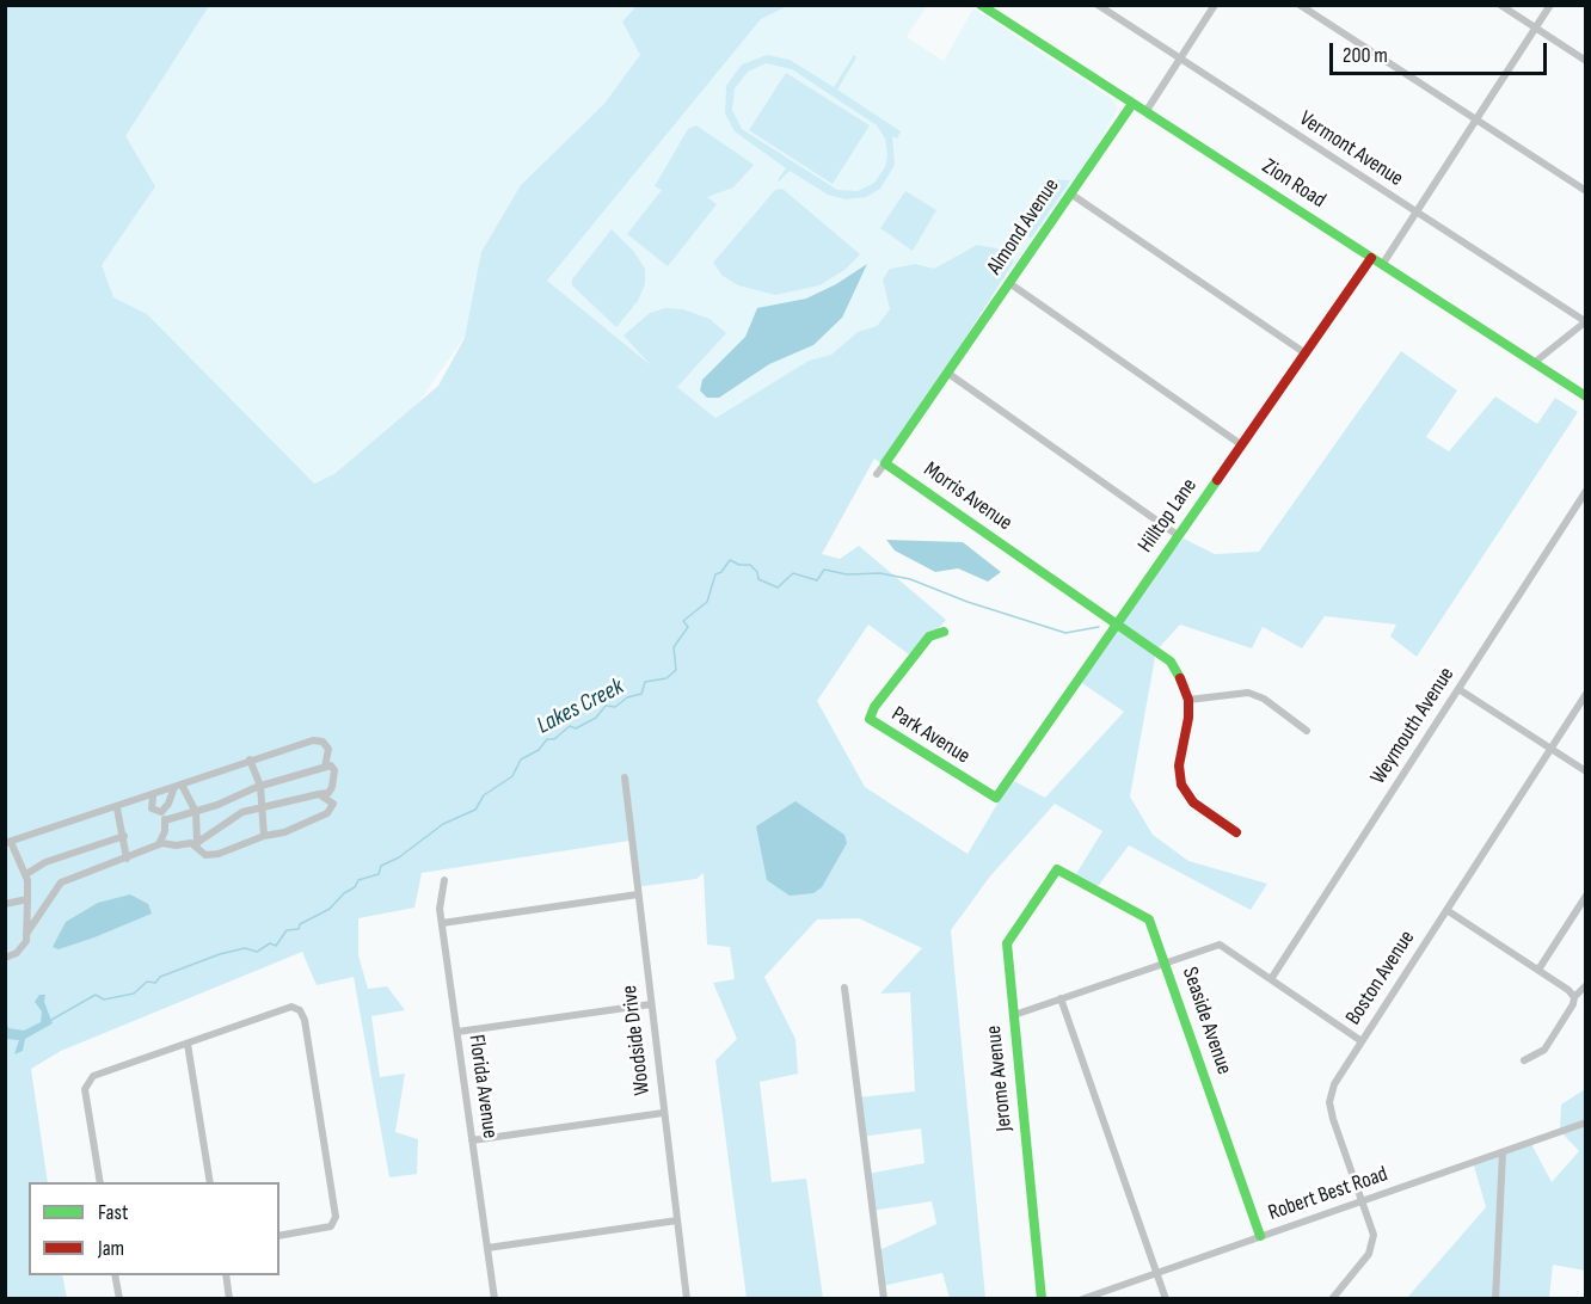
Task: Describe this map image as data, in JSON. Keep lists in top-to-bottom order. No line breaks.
{"streets":{"street":["Vermont Avenue","Zion Road","Almond Avenue","Morris Avenue","Hilltop Lane","Weymouth Avenue","Park Avenue","Boston Avenue","Seaside Avenue","Woodside Drive","Jerome Avenue","Florida Avenue","Robert Best Road"]},"crossings":[["Zion Road","Almond Avenue"],["Zion Road","Hilltop Lane"],["Morris Avenue","Hilltop Lane"],["Hilltop Lane","Park Avenue"],["Boston Avenue","Robert Best Road"],["Seaside Avenue","Jerome Avenue"],["Seaside Avenue","Robert Best Road"]],"water":["Lakes Creek"],"legend":["Fast","Jam"],"scale_bar":"200 m"}
